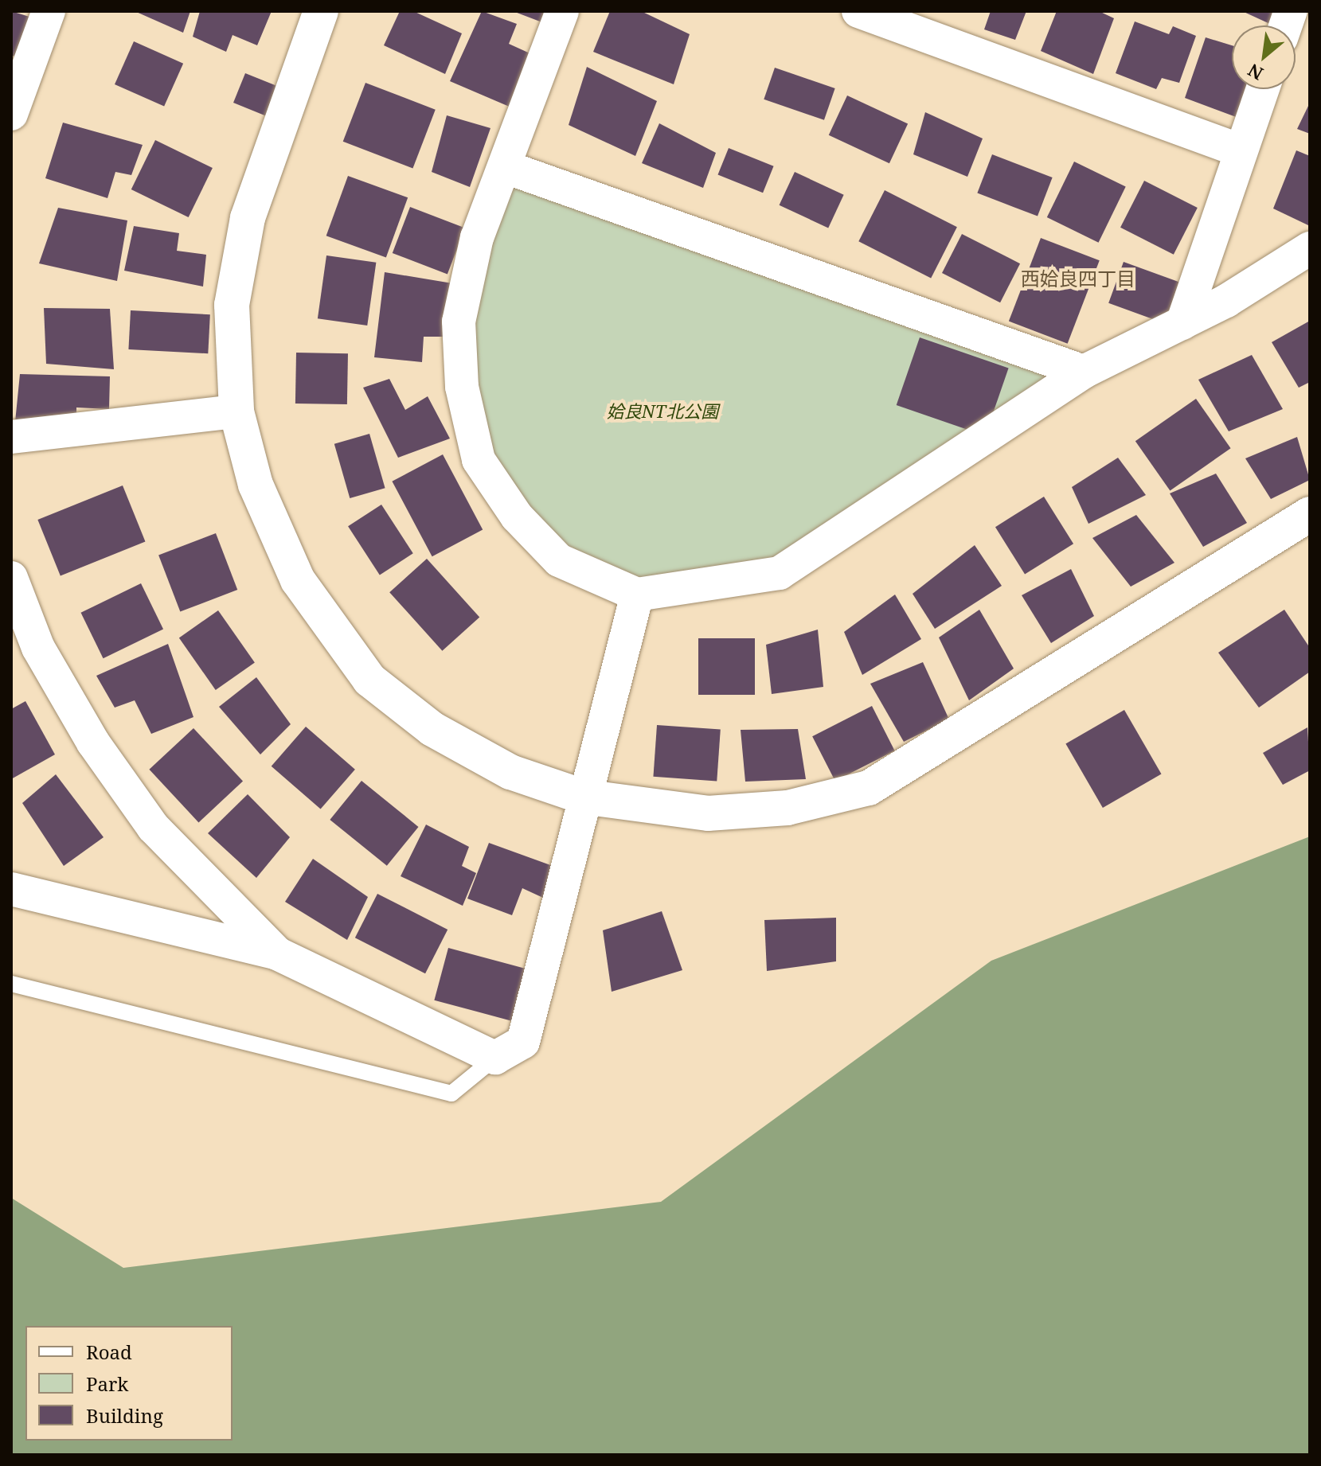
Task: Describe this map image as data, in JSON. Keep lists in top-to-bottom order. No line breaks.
{"districts":["西姶良四丁目"],"parks":["姶良NT北公園"],"legend":["Road","Park","Building"],"north":"bottom left"}
